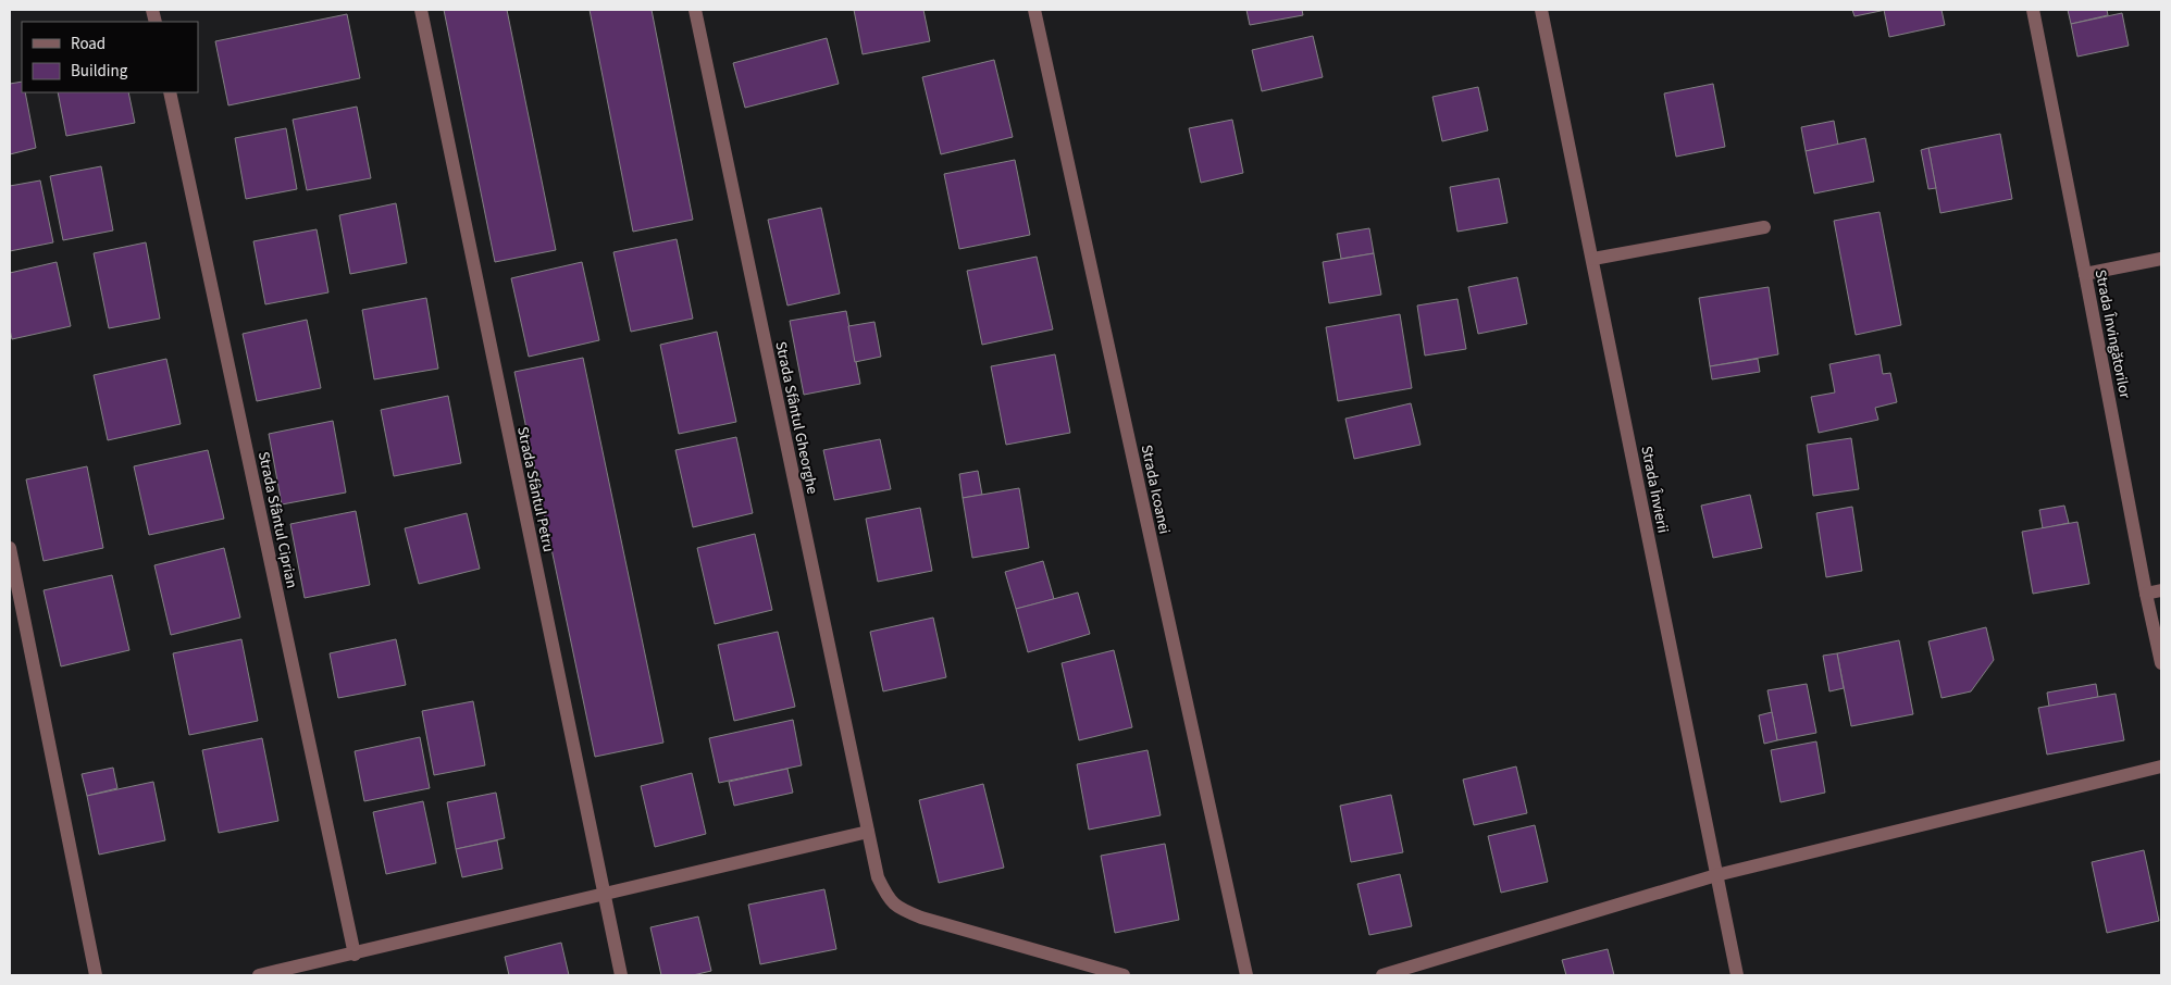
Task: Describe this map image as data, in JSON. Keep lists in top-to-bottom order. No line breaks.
{"streets":{"street":["Strada Învingătorilor","Strada Sfântul Gheorghe","Strada Sfântul Petru","Strada Icoanei","Strada Învierii","Strada Sfântul Ciprian"]},"legend":["Road","Building"]}
